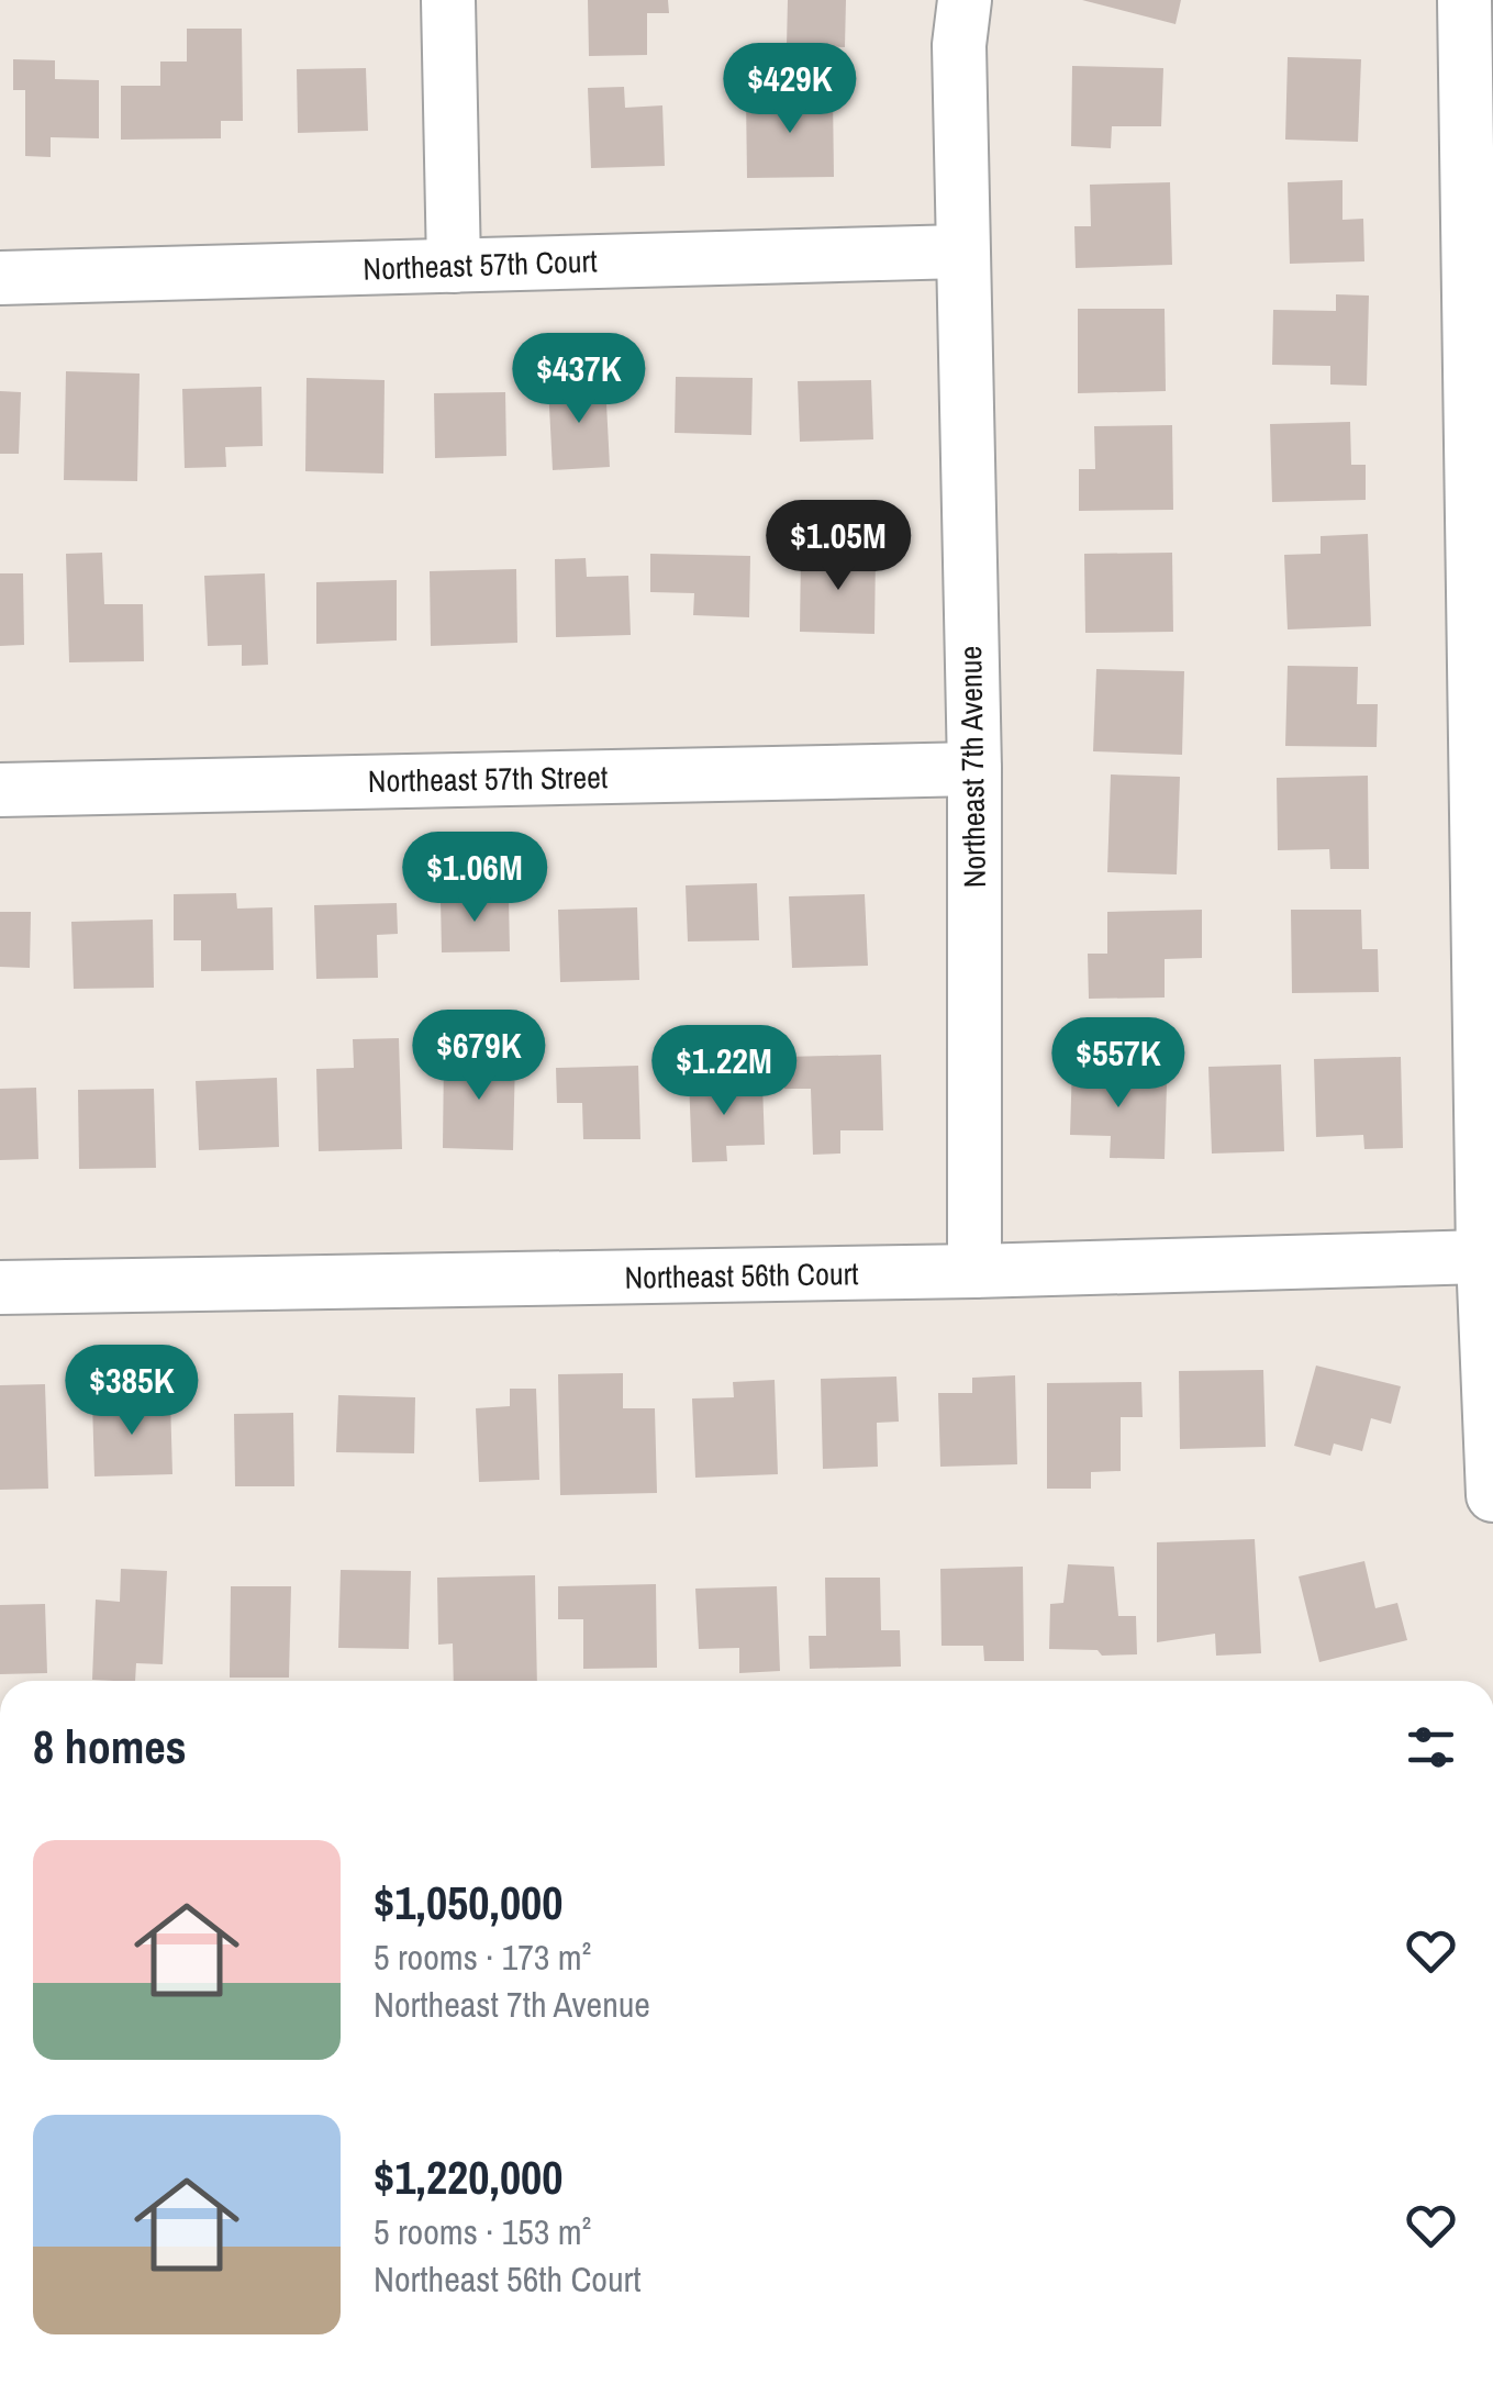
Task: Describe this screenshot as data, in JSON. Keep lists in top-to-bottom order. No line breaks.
{"streets":{"street":["Northeast 57th Court","Northeast 7th Avenue","Northeast 57th Street","Northeast 56th Court"]},"crossings":[["Northeast 57th Court","Northeast 7th Avenue"],["Northeast 7th Avenue","Northeast 57th Street"],["Northeast 7th Avenue","Northeast 56th Court"]],"page":{"price":["$429K","$437K","$1.05M","$1.06M","$679K","$557K","$1.22M","$385K"],"heading":"8 homes","list":[{"name":"$1,050,000","note":"5 rooms · 173 m² · Northeast 7th Avenue"},{"name":"$1,220,000","note":"5 rooms · 153 m² · Northeast 56th Court"}]}}
